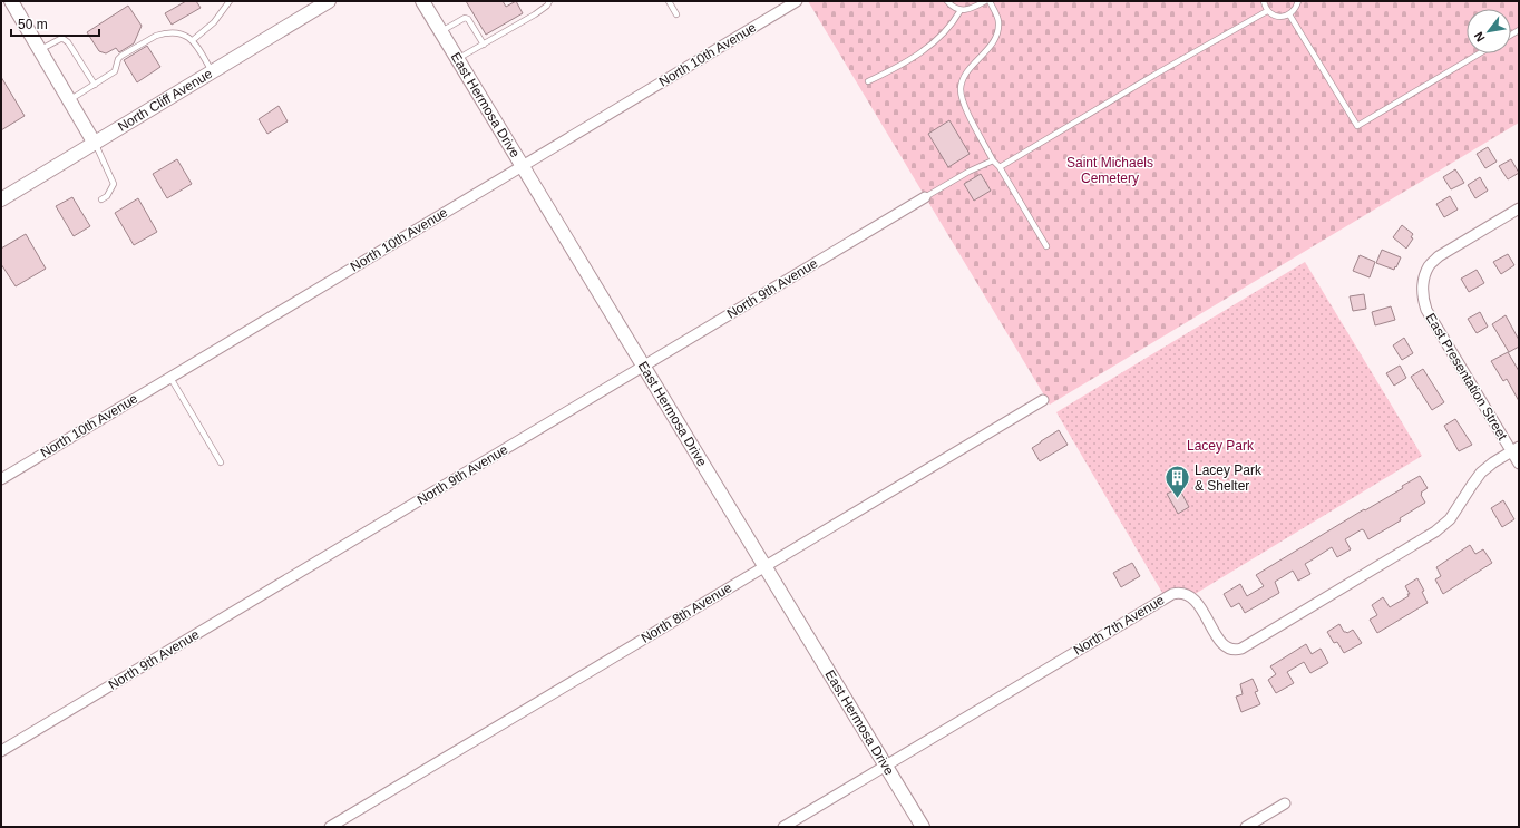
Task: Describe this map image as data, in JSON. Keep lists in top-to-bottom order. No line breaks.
{"streets":{"street":["North 10th Avenue","North Cliff Avenue","East Hermosa Drive","North 9th Avenue","East Presentation Street","North 8th Avenue","North 7th Avenue"]},"crossings":[["North 10th Avenue","East Hermosa Drive"],["East Hermosa Drive","North 9th Avenue"],["East Hermosa Drive","North 8th Avenue"],["East Hermosa Drive","North 7th Avenue"],["East Presentation Street","North 7th Avenue"]],"parks":["Saint Michaels Cemetery","Lacey Park"],"places":{"building":["Lacey Park & Shelter"]},"scale_bar":"50 m","north":"bottom left"}
